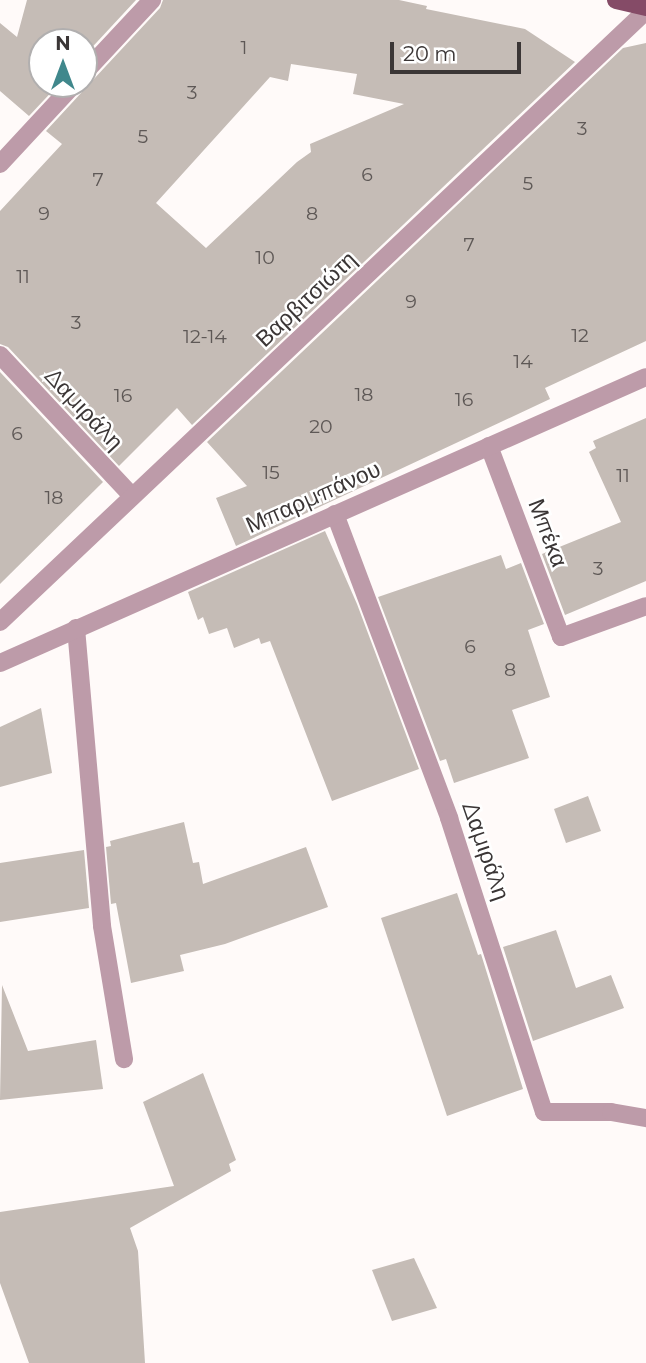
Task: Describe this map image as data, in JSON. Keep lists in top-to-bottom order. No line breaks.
{"streets":{"street":["Βαρβιτσιώτη","Δαμιράλη","Μπαρμπάνου","Μπέκα"]},"crossings":[["Βαρβιτσιώτη","Δαμιράλη"],["Δαμιράλη","Μπαρμπάνου"],["Μπαρμπάνου","Μπέκα"]],"house_numbers":["1","3","3","5","6","7","5","9","8","7","10","11","9","3","12","12-14","14","18","16","16","20","6","15","11","18","3","6","8"],"scale_bar":"20 m","north":"top"}
